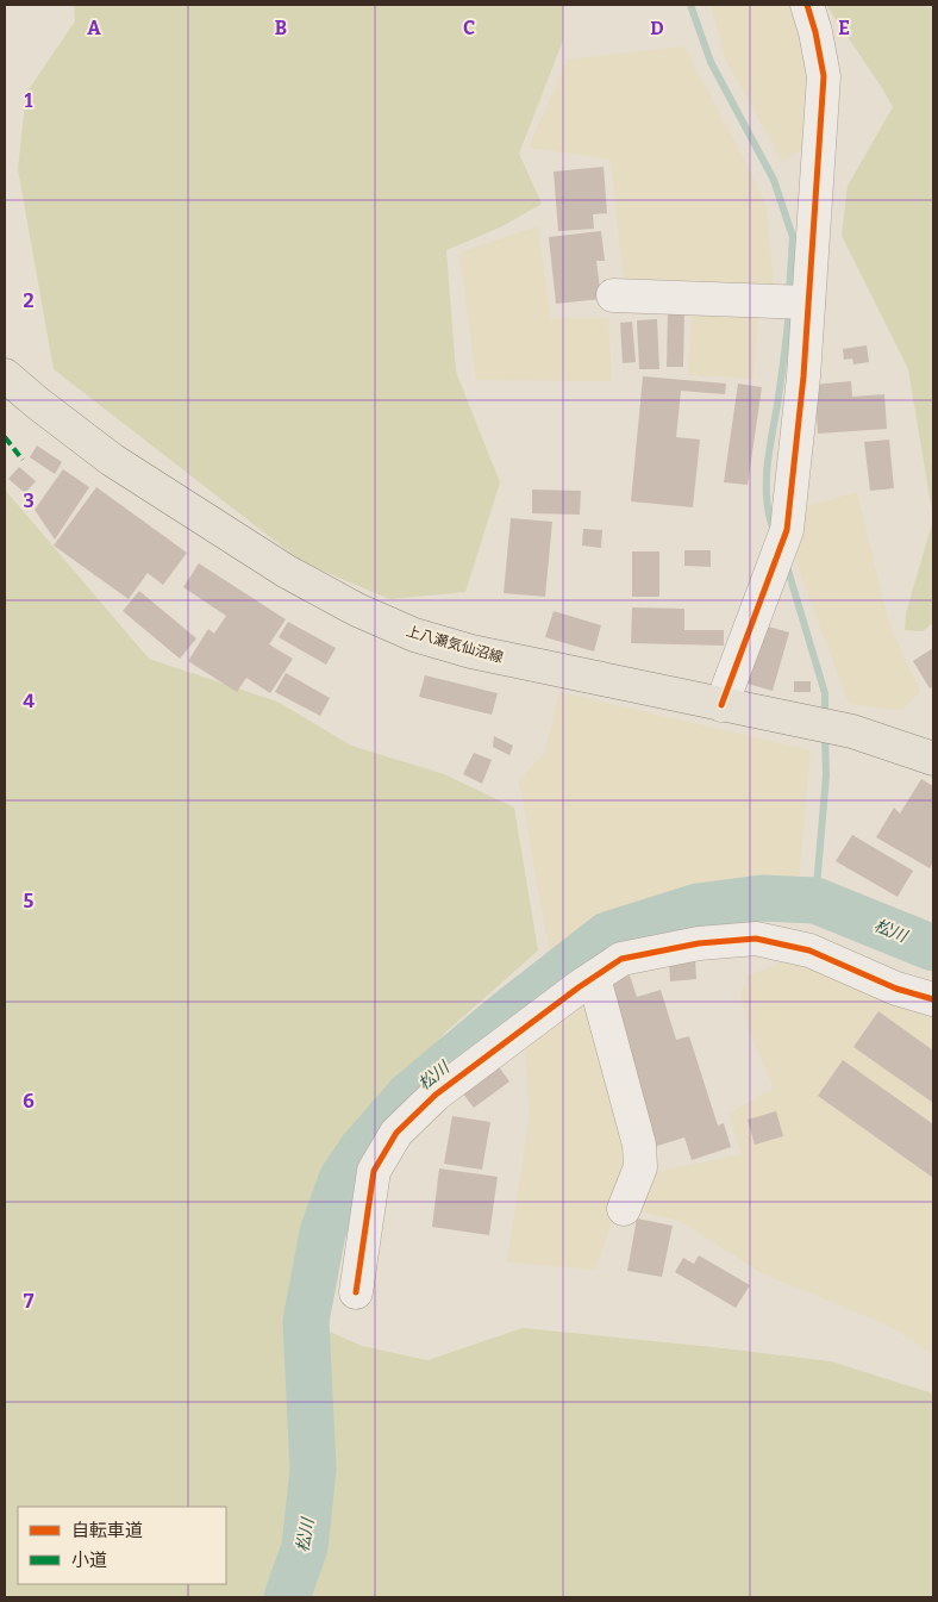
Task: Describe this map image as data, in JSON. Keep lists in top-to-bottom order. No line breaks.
{"streets":{"main road":["上八瀬気仙沼線"]},"water":["松川"],"legend":["自転車道","小道"],"grid":{"columns":["A","B","C","D","E"],"rows":["1","2","3","4","5","6","7"]}}
